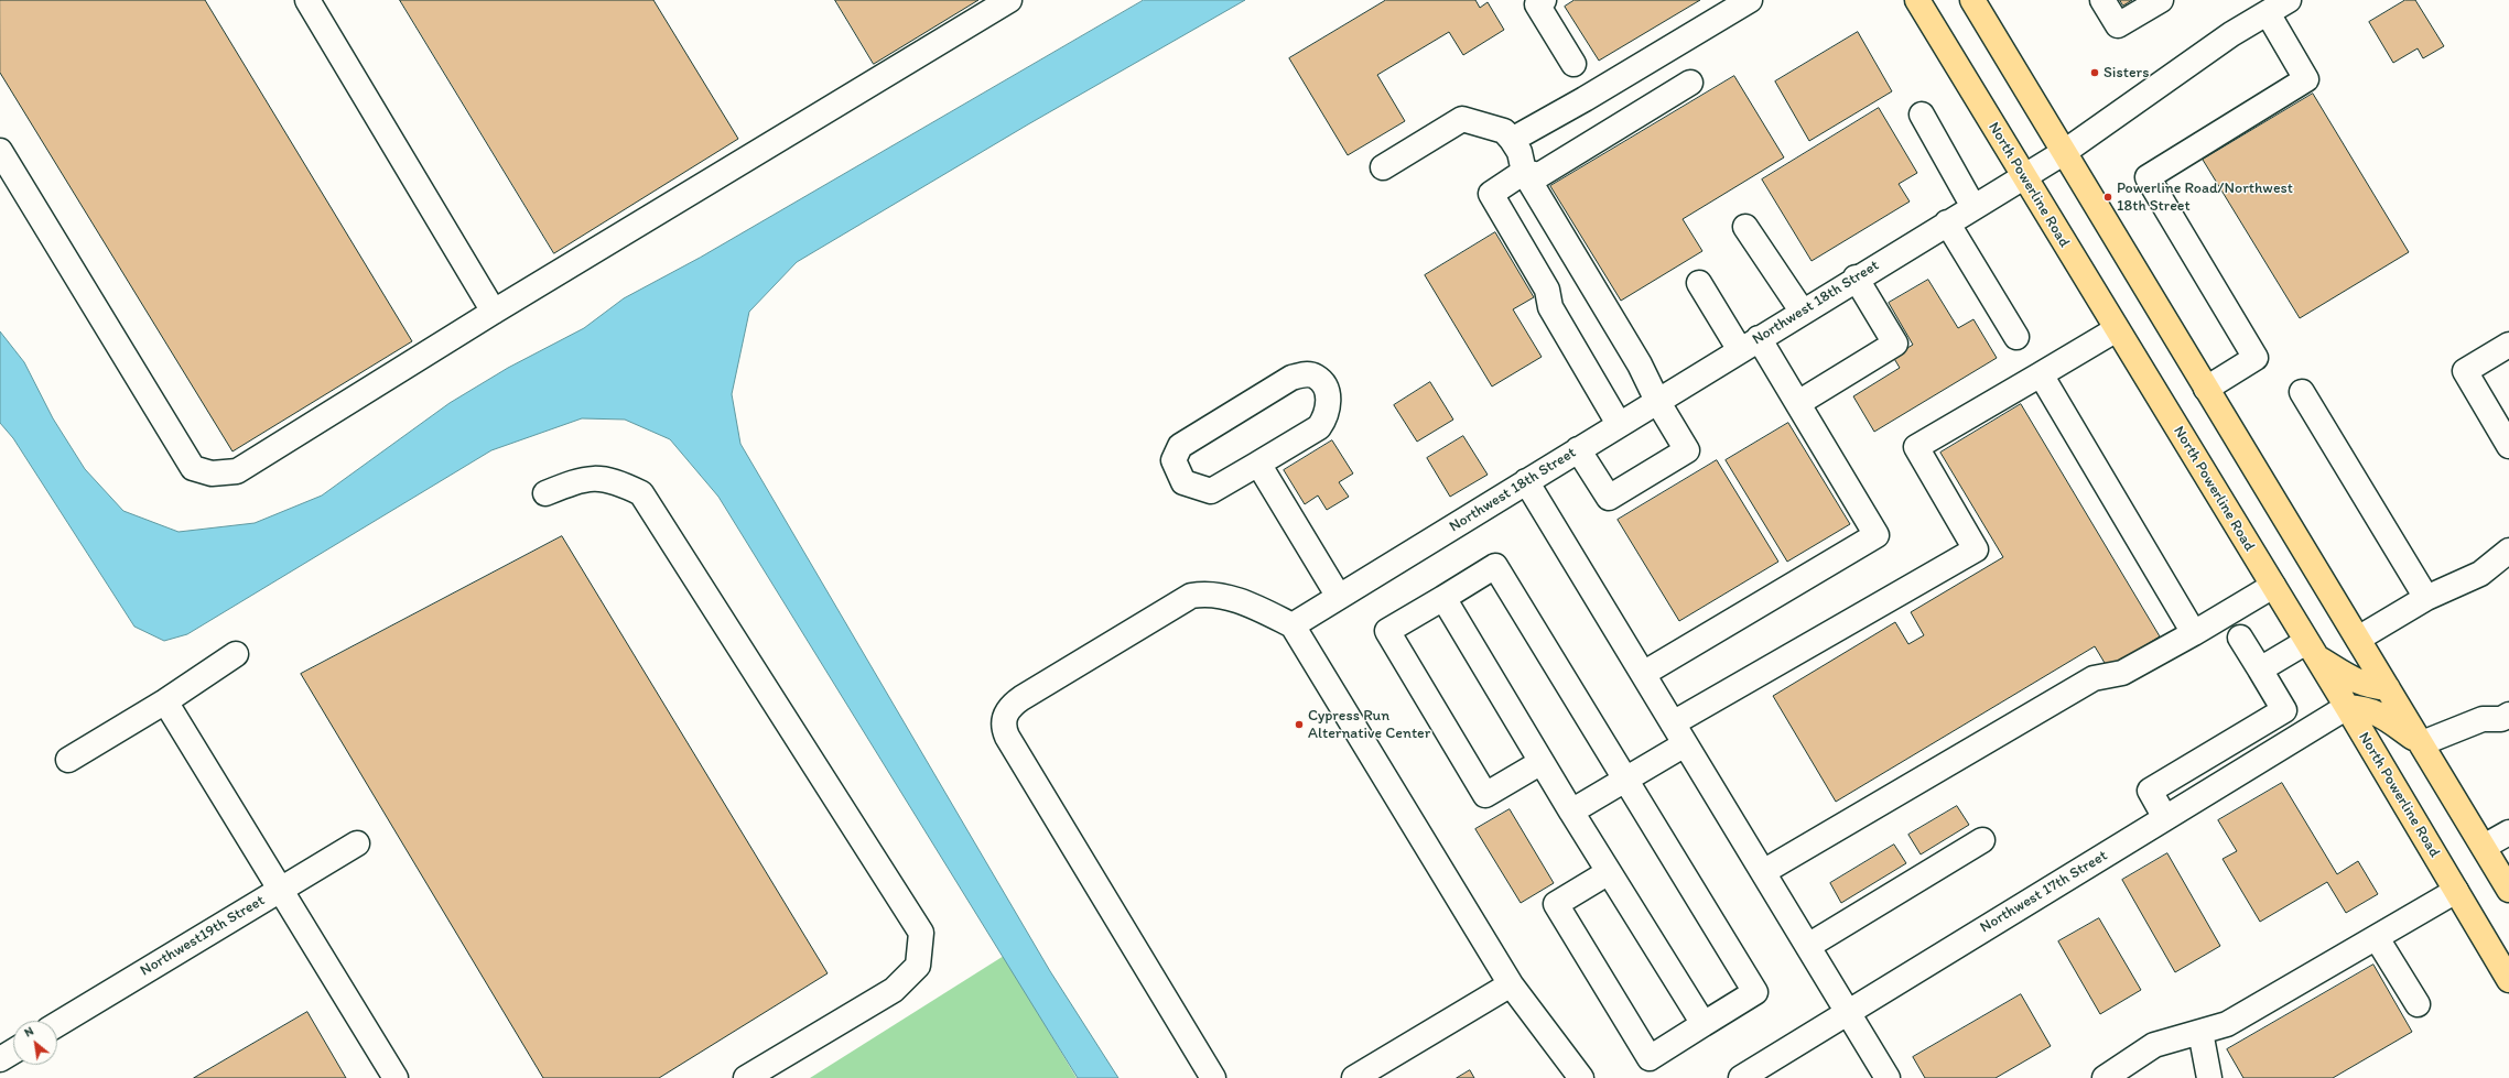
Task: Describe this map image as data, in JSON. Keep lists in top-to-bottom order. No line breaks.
{"streets":{"main road":["North Powerline Road"],"street":["Northwest 18th Street","Northwest 17th Street","Northwest19th Street"]},"crossings":[["North Powerline Road","Northwest 18th Street"],["North Powerline Road","Northwest 17th Street"]],"places":["Sisters","Powerline Road/Northwest 18th Street","Cypress Run Alternative Center"],"north":"top left"}
